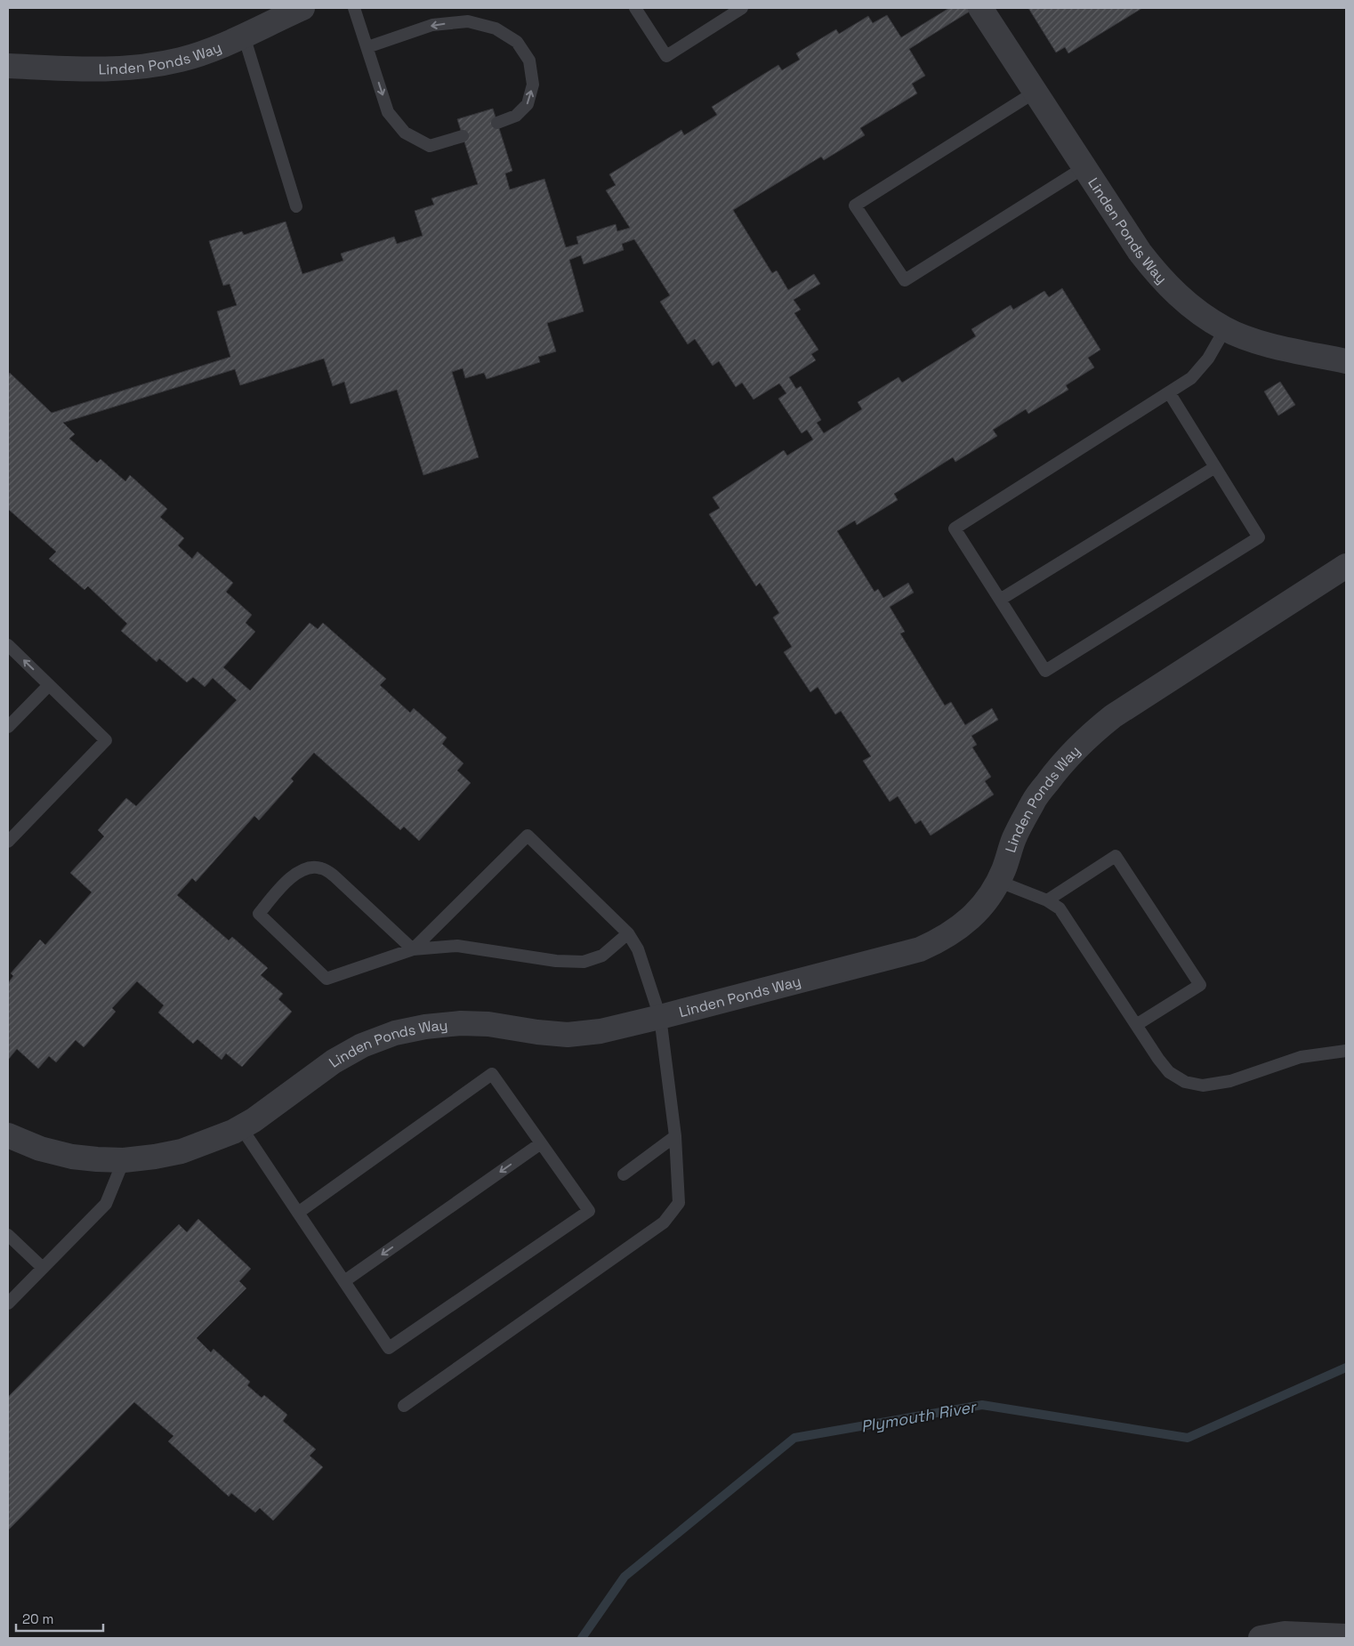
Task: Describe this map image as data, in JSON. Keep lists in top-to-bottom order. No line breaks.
{"streets":{"street":["Linden Ponds Way"]},"water":["Plymouth River"],"scale_bar":"20 m"}
